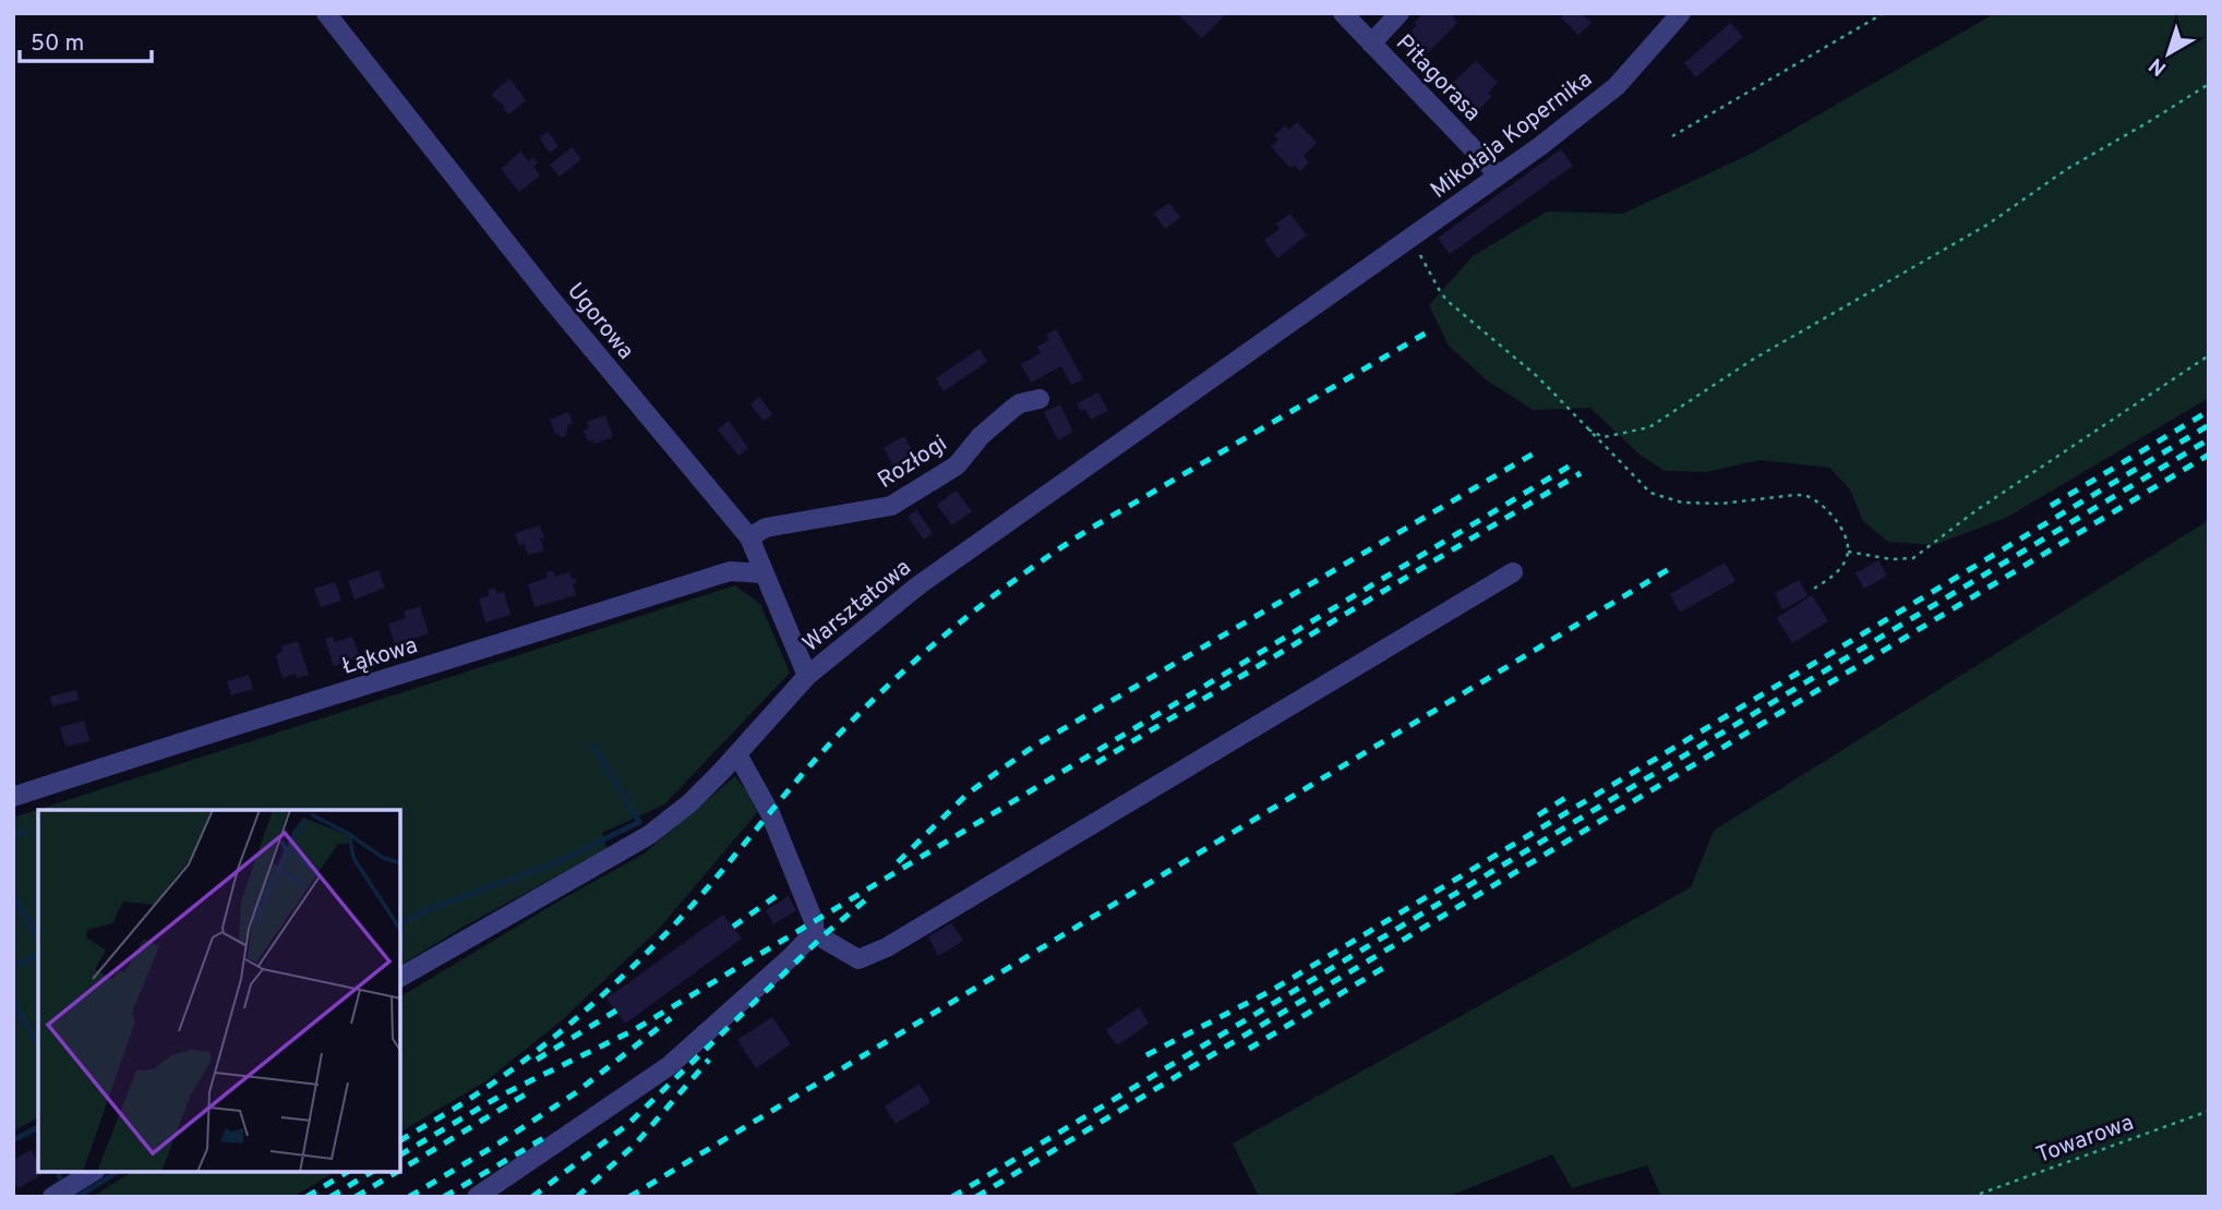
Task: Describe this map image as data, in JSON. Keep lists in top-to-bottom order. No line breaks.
{"streets":{"street":["Pitagorasa","Mikołaja Kopernika","Ugorowa","Rozłogi","Warsztatowa","Łąkowa"],"path":["Towarowa"]},"crossings":[["Pitagorasa","Mikołaja Kopernika"],["Mikołaja Kopernika","Warsztatowa"],["Ugorowa","Rozłogi"],["Ugorowa","Warsztatowa"],["Ugorowa","Łąkowa"]],"scale_bar":"50 m","north":"bottom left"}
